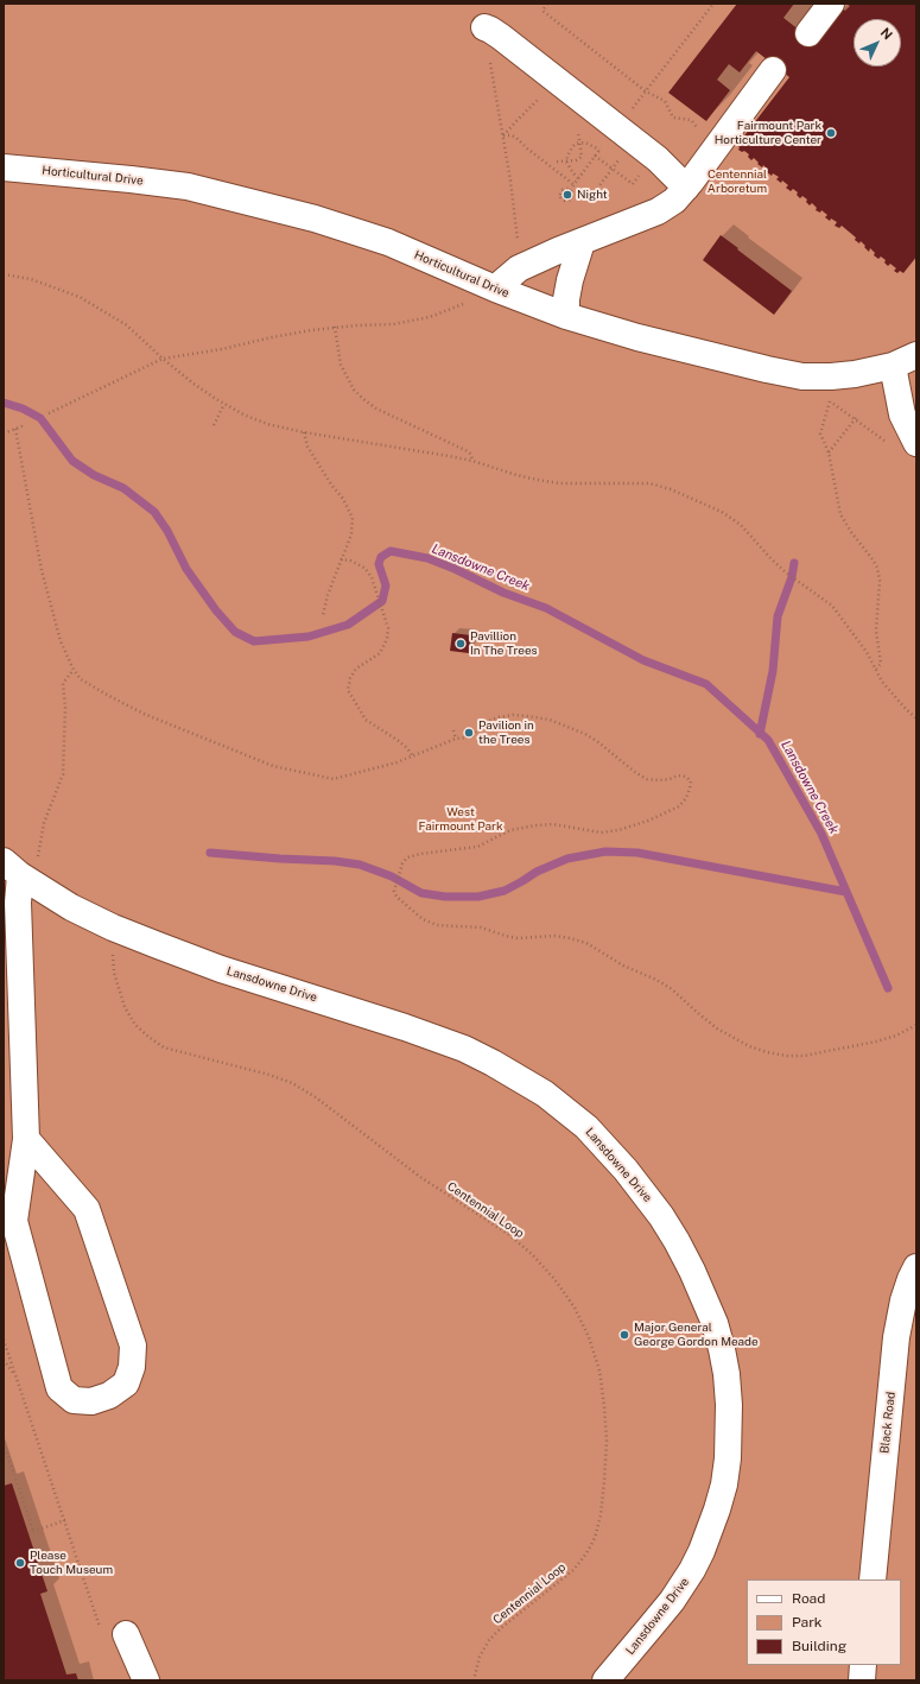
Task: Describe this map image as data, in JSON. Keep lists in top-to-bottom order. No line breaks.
{"streets":{"street":["Horticultural Drive","Lansdowne Drive","Black Road"],"path":["Centennial Loop"]},"crossings":[["Lansdowne Drive","Centennial Loop"]],"water":["Lansdowne Creek"],"parks":["Centennial Arboretum","West Fairmount Park"],"places":["Fairmount Park Horticulture Center","Night","Pavillion In The Trees","Pavilion in the Trees","Major General George Gordon Meade","Please Touch Museum"],"legend":["Road","Park","Building"],"north":"top right"}
